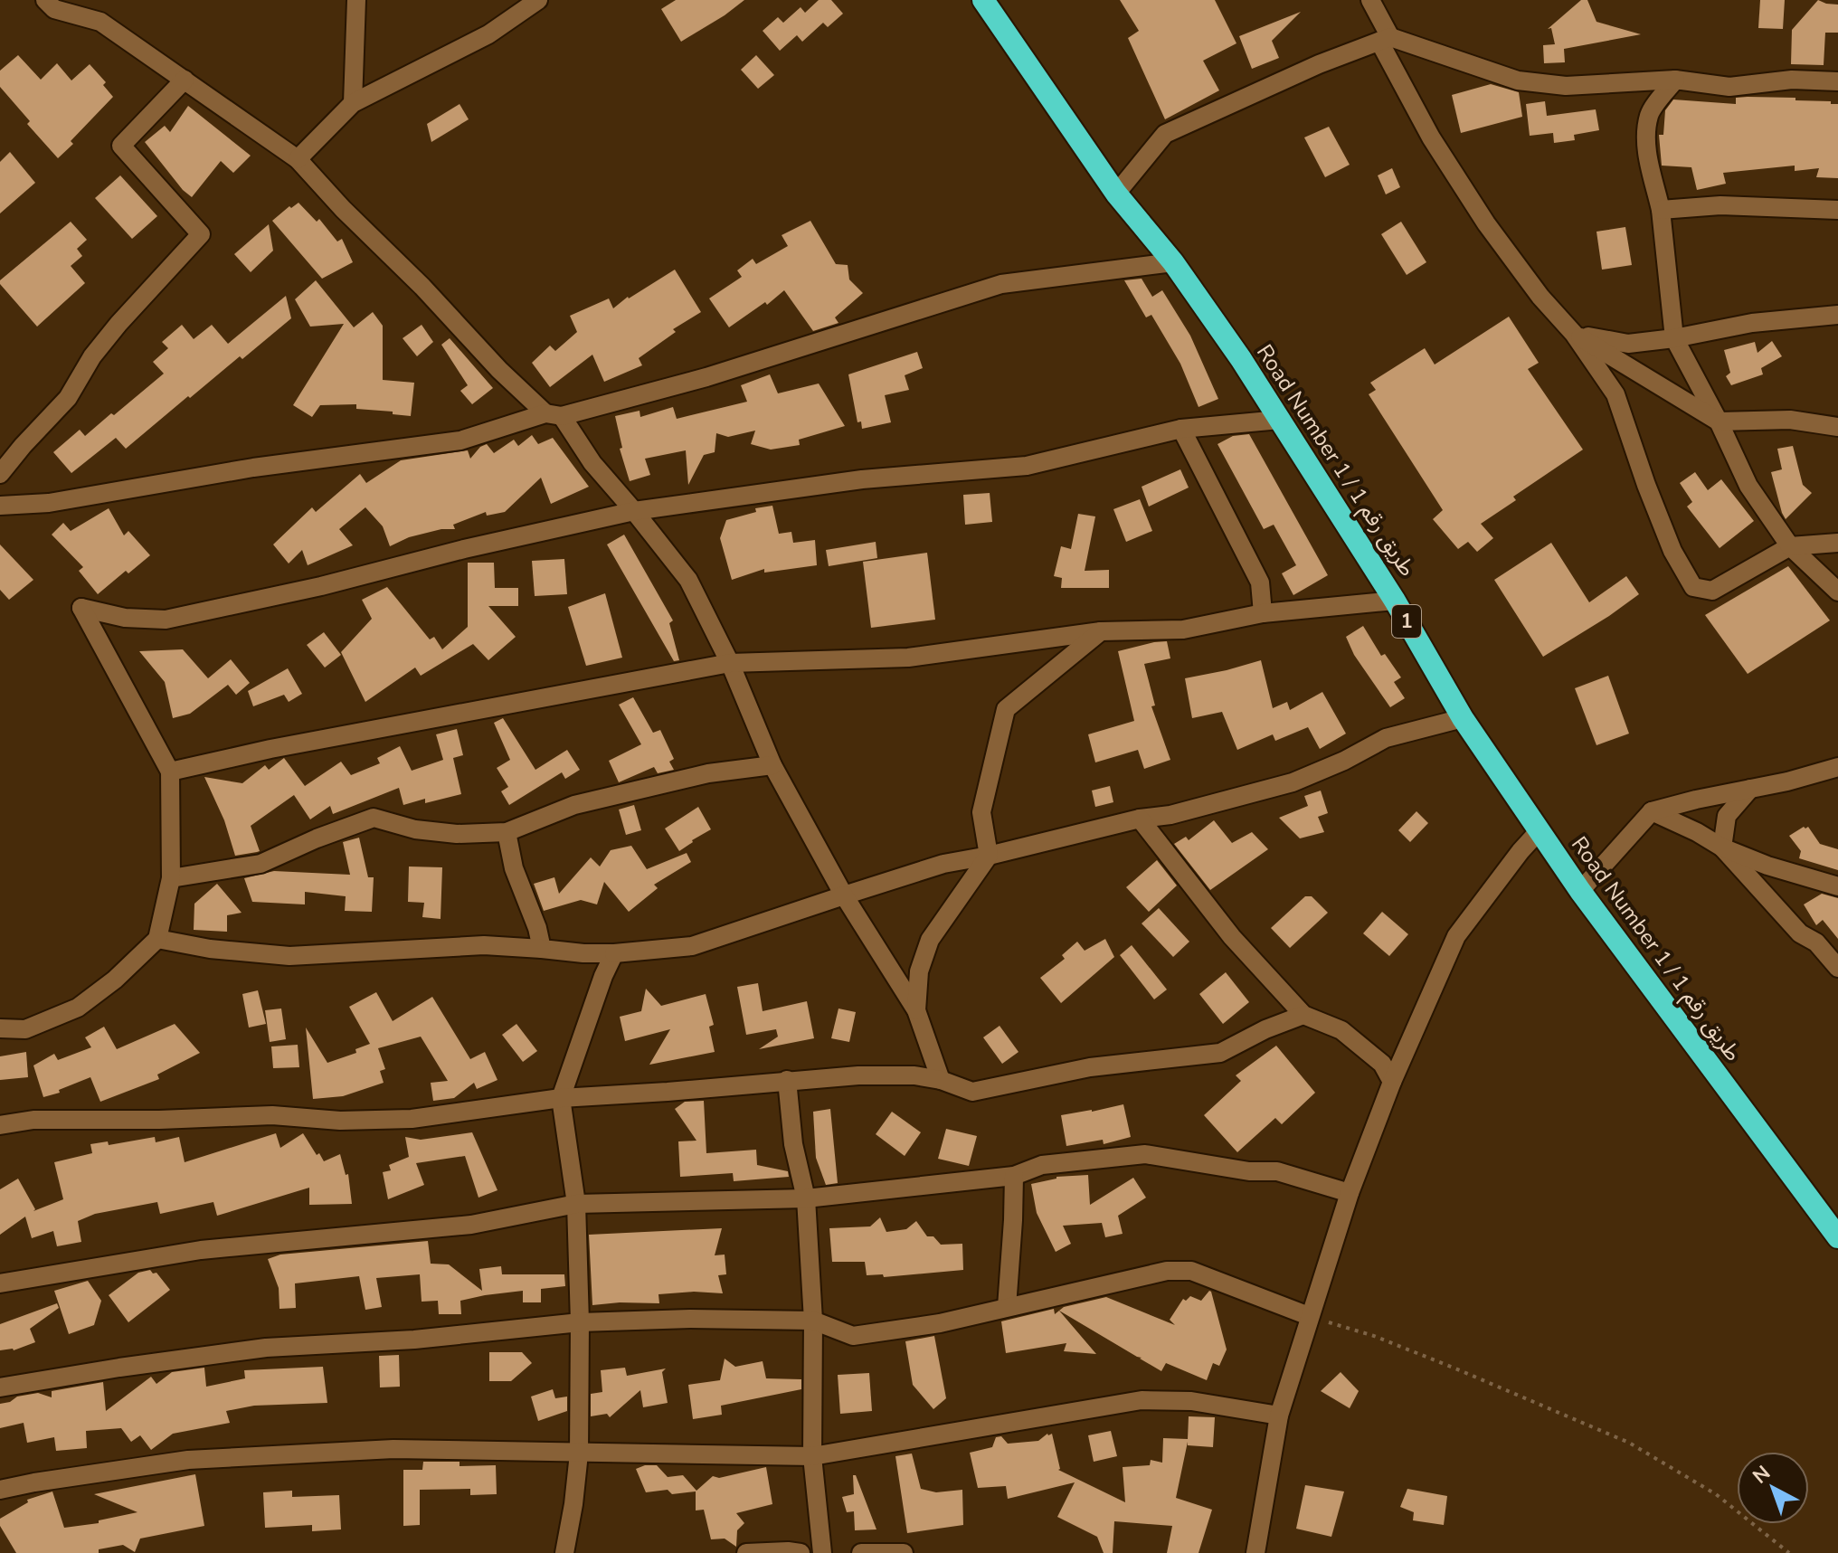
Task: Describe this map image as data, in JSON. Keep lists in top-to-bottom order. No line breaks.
{"streets":{"highway":["Road Number 1 / طريق رقم 1","1"]},"north":"top left"}
